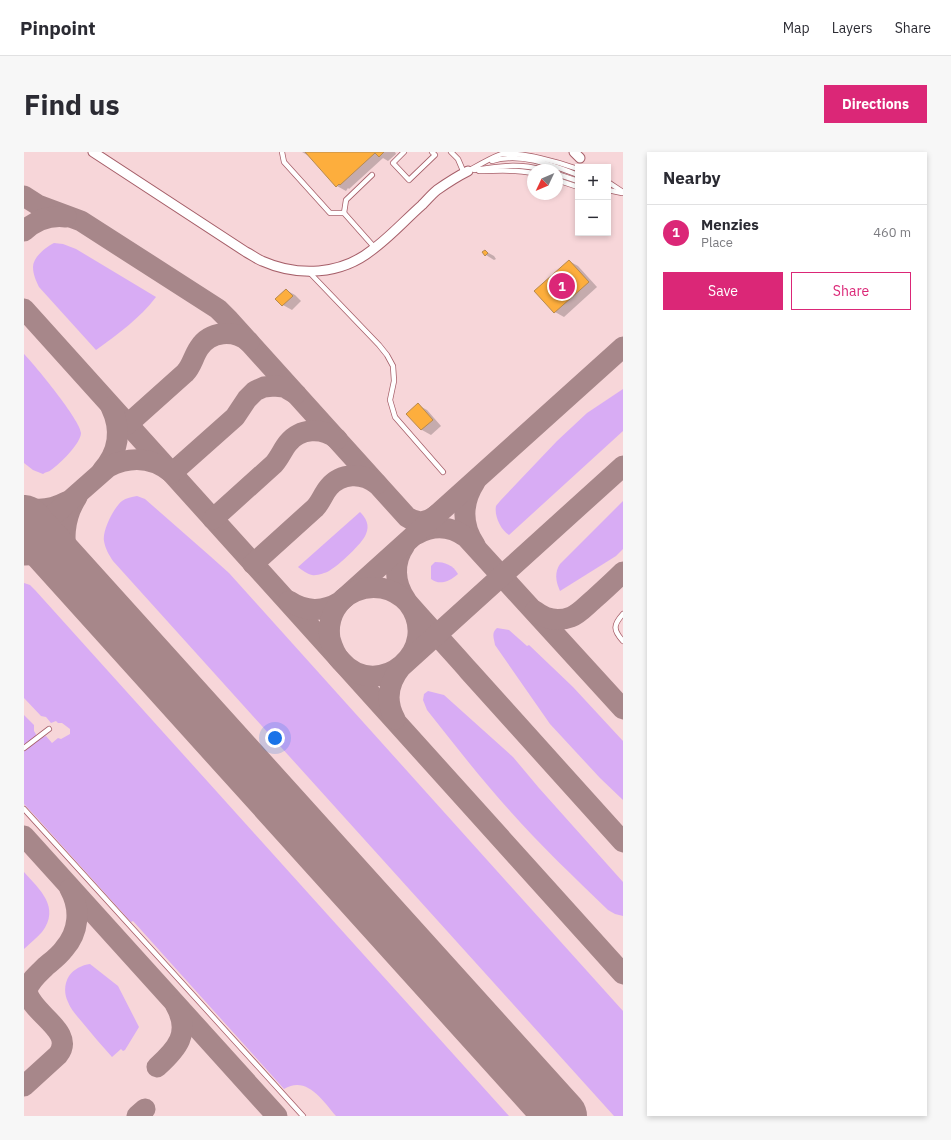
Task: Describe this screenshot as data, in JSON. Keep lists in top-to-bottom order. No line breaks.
{"north":"bottom left","page":{"header":"Pinpoint","nav":["Map","Layers","Share"],"buttons":["Directions",["Save","Share"]],"title":"Find us","heading":"Nearby","map_buttons":["+","−"],"list":[{"mark":"1","name":"Menzies","note":"Place","value":"460 m"}],"pins":"1"}}
